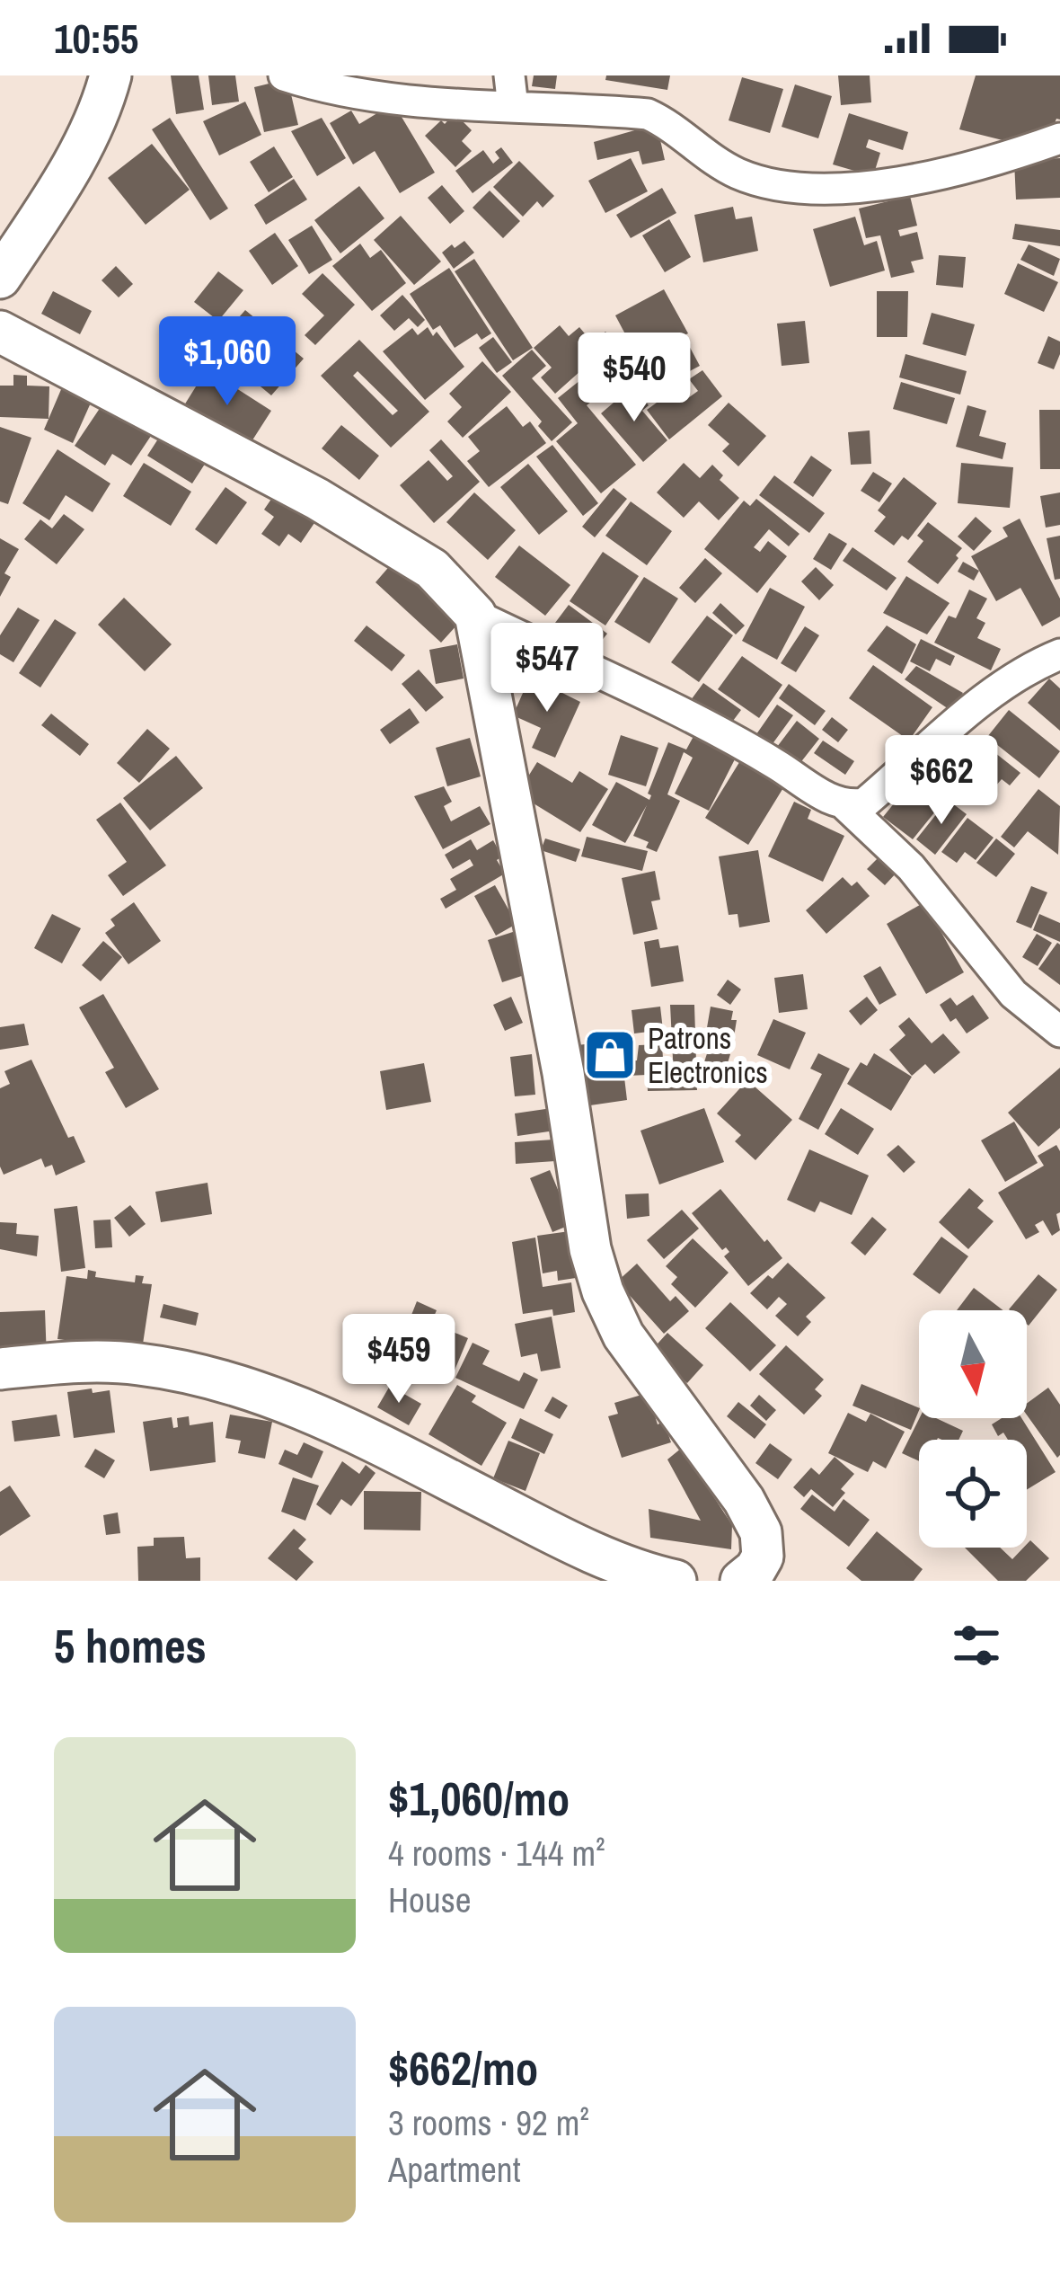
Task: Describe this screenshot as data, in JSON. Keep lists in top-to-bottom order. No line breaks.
{"places":{"shop":["Patrons Electronics"]},"north":"bottom","page":{"status":"10:55","price":["$1,060","$540","$547","$662","$459"],"heading":"5 homes","list":[{"name":"$1,060/mo","note":"4 rooms · 144 m² · House"},{"name":"$662/mo","note":"3 rooms · 92 m² · Apartment"}]}}
